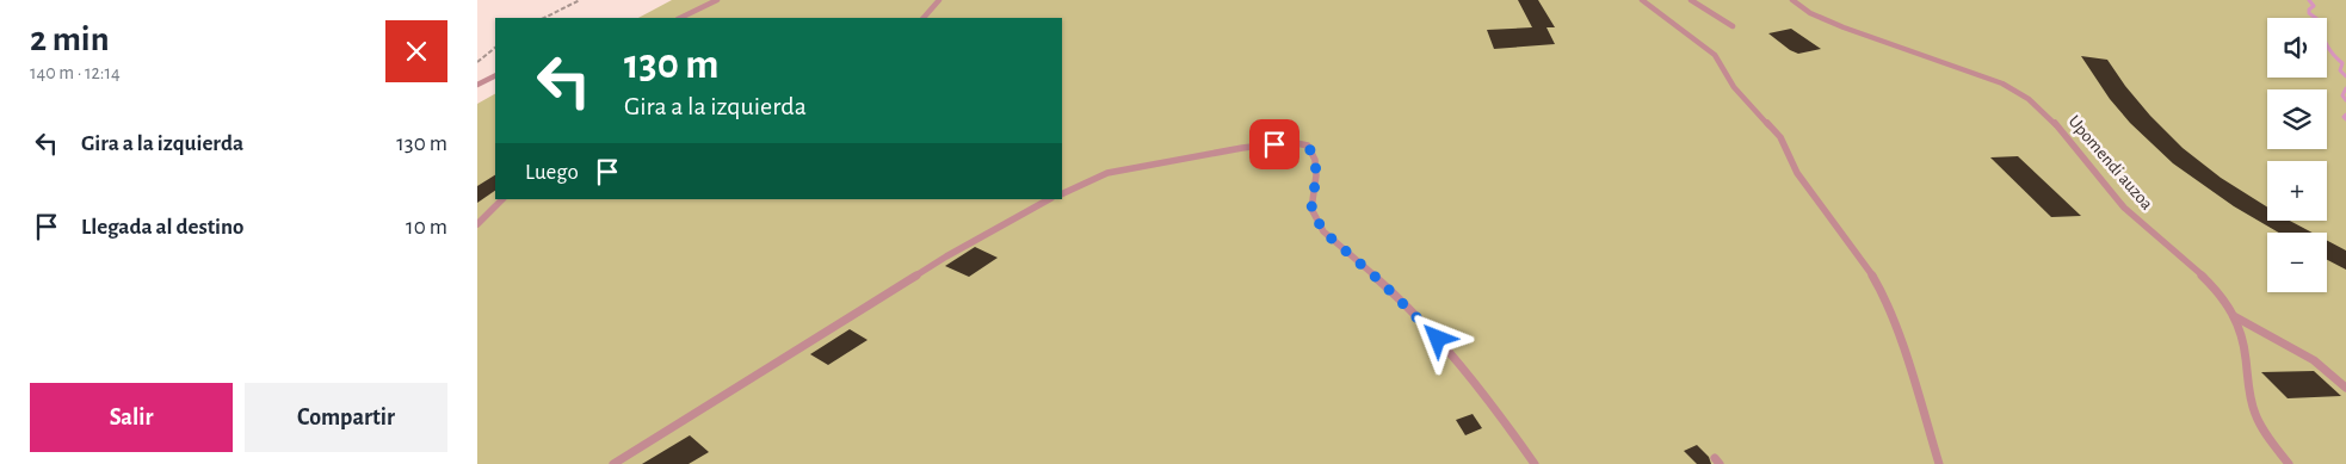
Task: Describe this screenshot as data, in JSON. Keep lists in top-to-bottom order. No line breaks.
{"streets":{"lane":["Upomendi auzoa"]},"page":{"heading":["2 min","140 m · 12:14"],"map_buttons":["+","−"],"turn":["130 m","Gira a la izquierda"],"list":[{"name":"Gira a la izquierda","value":"130 m"},{"name":"Llegada al destino","value":"10 m"}],"then":"Luego","buttons":["Salir","Compartir"]}}
